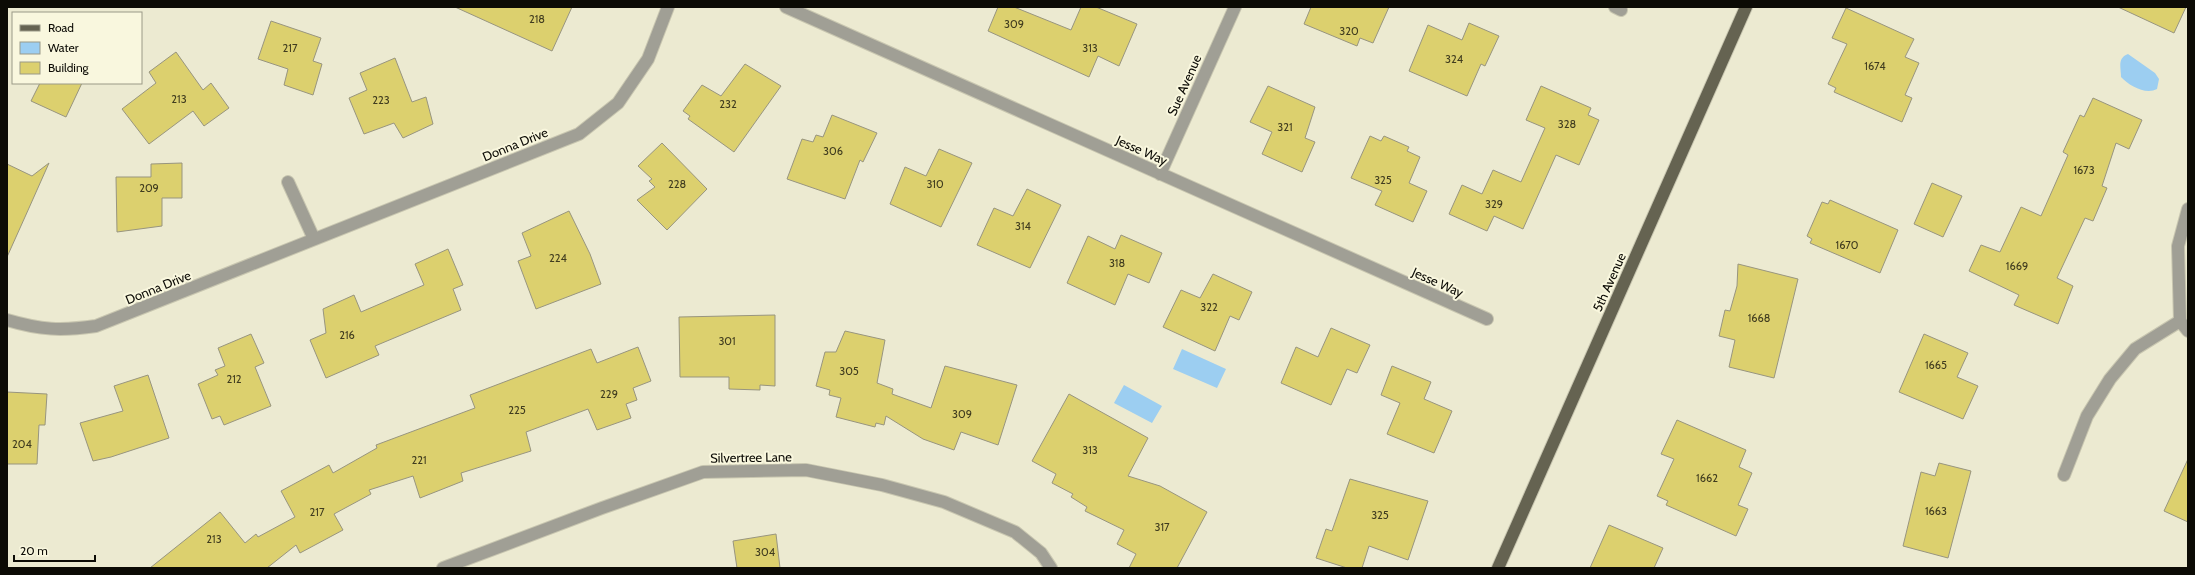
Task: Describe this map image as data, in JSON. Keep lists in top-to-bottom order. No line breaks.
{"streets":{"main road":["5th Avenue"],"street":["Sue Avenue","Donna Drive","Jesse Way","Silvertree Lane"]},"crossings":[["Sue Avenue","Jesse Way"]],"house_numbers":["218","309","320","217","313","324","1674","213","223","232","328","321","306","1673","325","228","310","209","329","314","1670","224","318","1669","322","1668","216","301","1665","305","212","229","225","309","204","313","221","1662","1663","217","325","317","213","304"],"legend":["Road","Water","Building"],"scale_bar":"20 m"}
